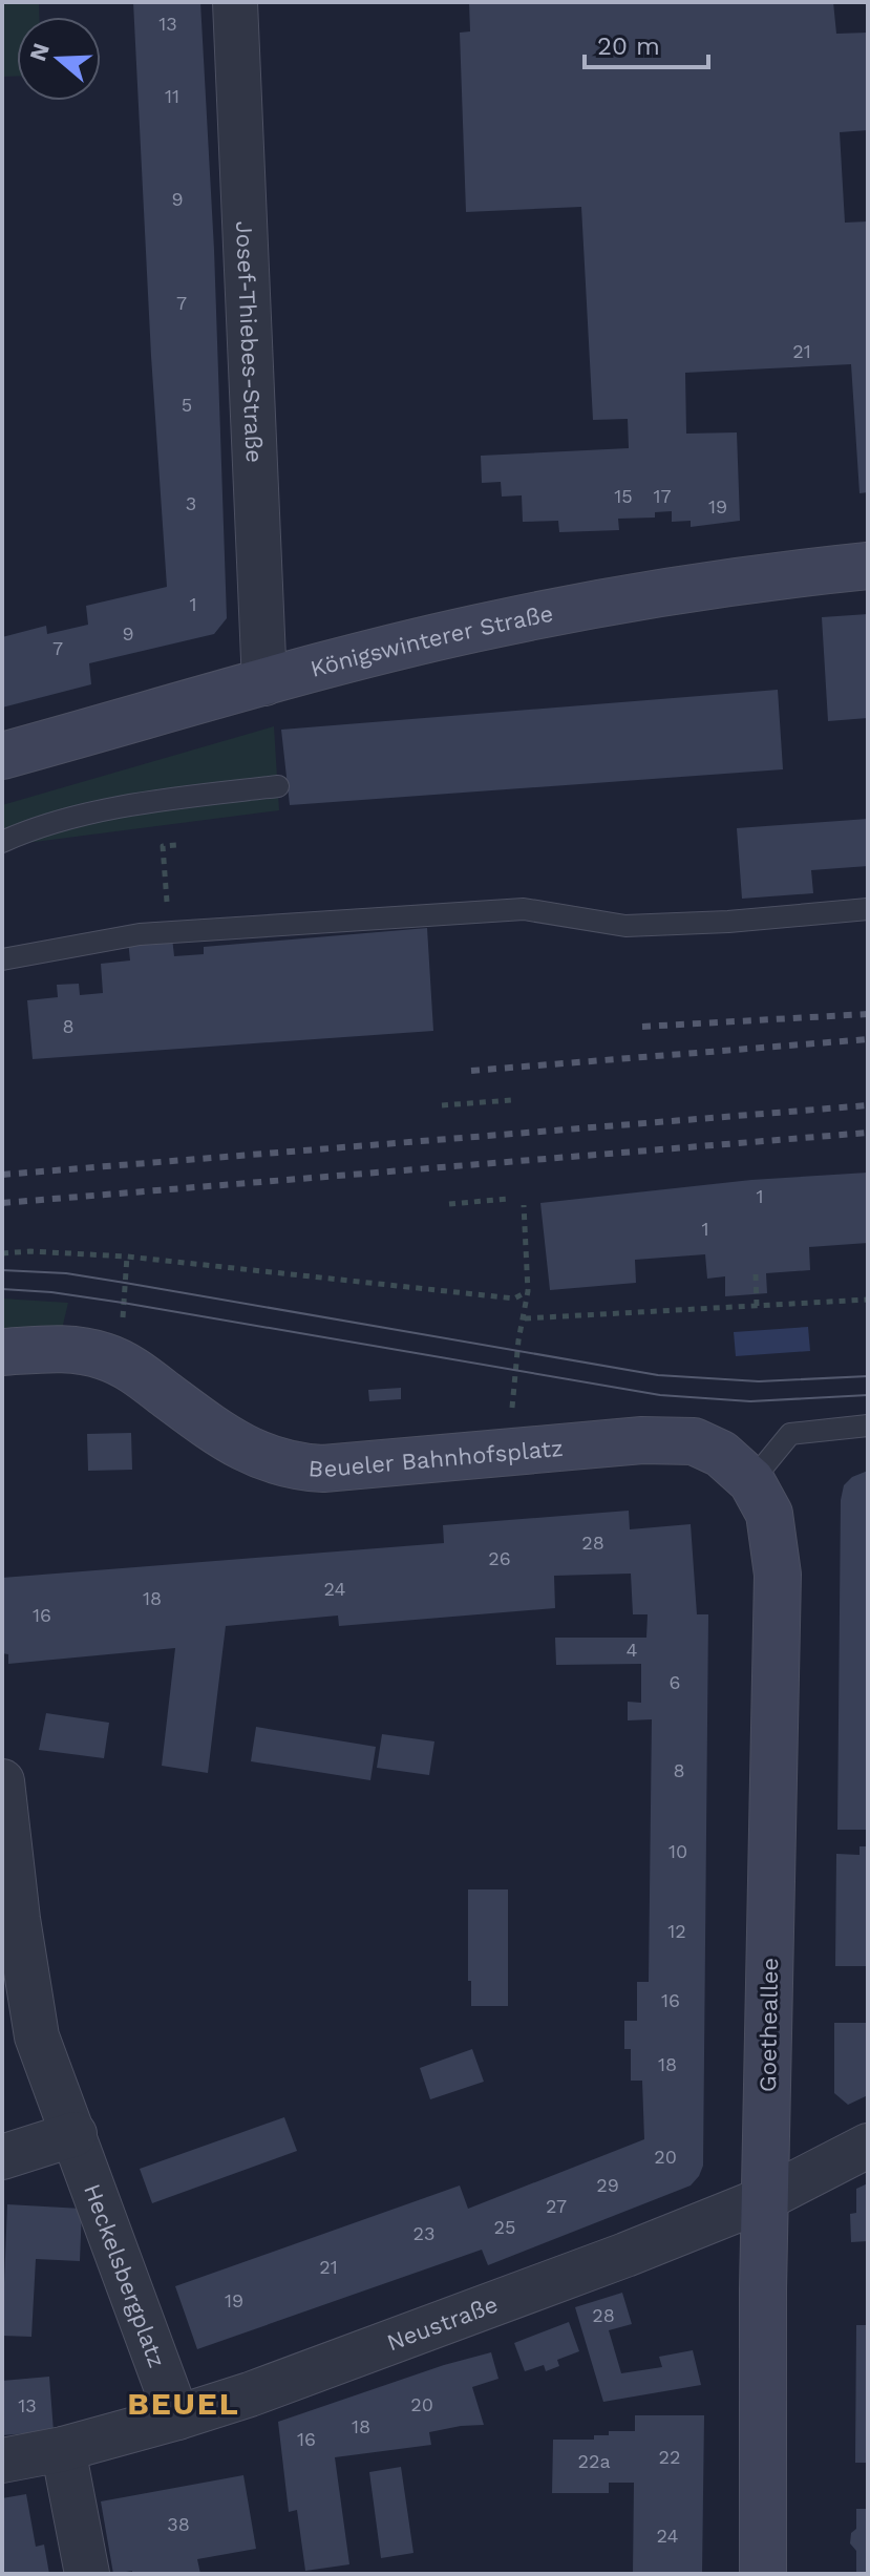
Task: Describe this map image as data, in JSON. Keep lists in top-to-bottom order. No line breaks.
{"streets":{"street":["Josef-Thiebes-Straße","Königswinterer Straße","Beueler Bahnhofsplatz","Goetheallee","Heckelsbergplatz","Neustraße"]},"crossings":[["Josef-Thiebes-Straße","Königswinterer Straße"],["Beueler Bahnhofsplatz","Goetheallee"],["Goetheallee","Neustraße"],["Heckelsbergplatz","Neustraße"]],"districts":["BEUEL"],"house_numbers":["13","11","9","7","21","5","15","17","3","19","1","9","7","8","1","1","28","26","24","18","16","4","6","8","10","12","16","18","20","29","27","25","23","21","19","28","20","13","18","16","22","22a","38","24"],"scale_bar":"20 m","north":"left"}
